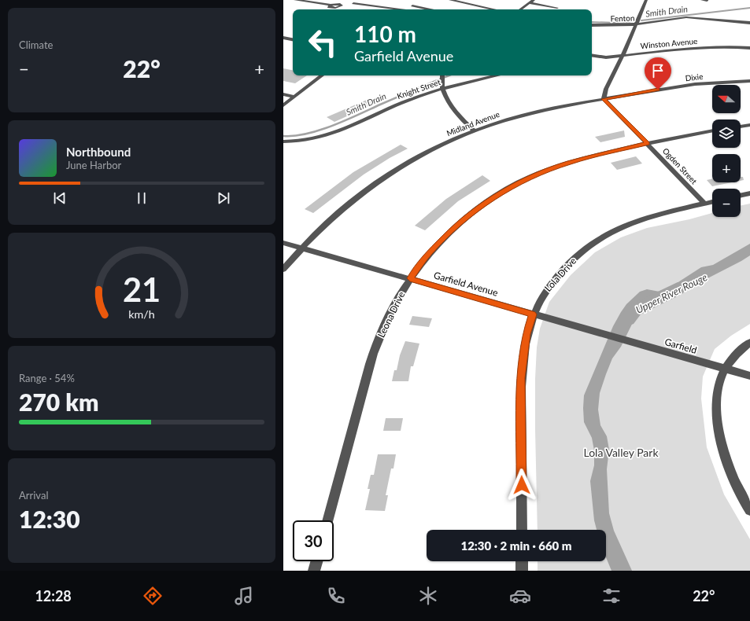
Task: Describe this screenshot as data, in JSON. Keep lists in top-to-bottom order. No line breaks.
{"streets":{"street":["Fenton","Winston Avenue","Dixie","Knight Street","Midland Avenue","Ogden Street","Lola Drive","Garfield Avenue","Leona Drive","Garfield"]},"crossings":[["Dixie","Midland Avenue"],["Dixie","Ogden Street"],["Midland Avenue","Ogden Street"],["Midland Avenue","Garfield Avenue"],["Ogden Street","Lola Drive"],["Ogden Street","Leona Drive"],["Lola Drive","Garfield Avenue"],["Garfield Avenue","Leona Drive"],["Garfield Avenue","Garfield"]],"water":["Smith Drain","Upper River Rouge"],"parks":["Lola Valley Park"],"north":"left","page":{"tile":["Climate",["Range · 54%","270 km"],["Arrival","12:30"]],"turn":["110 m","Garfield Avenue"],"heat":["−","22°","+"],"map_buttons":["+","−"],"song":["Northbound","June Harbor"],"limit":"30","trip":"12:30 · 2 min · 660 m","tabs":["12:28","22°"],"gauge":["21","km/h"]}}
